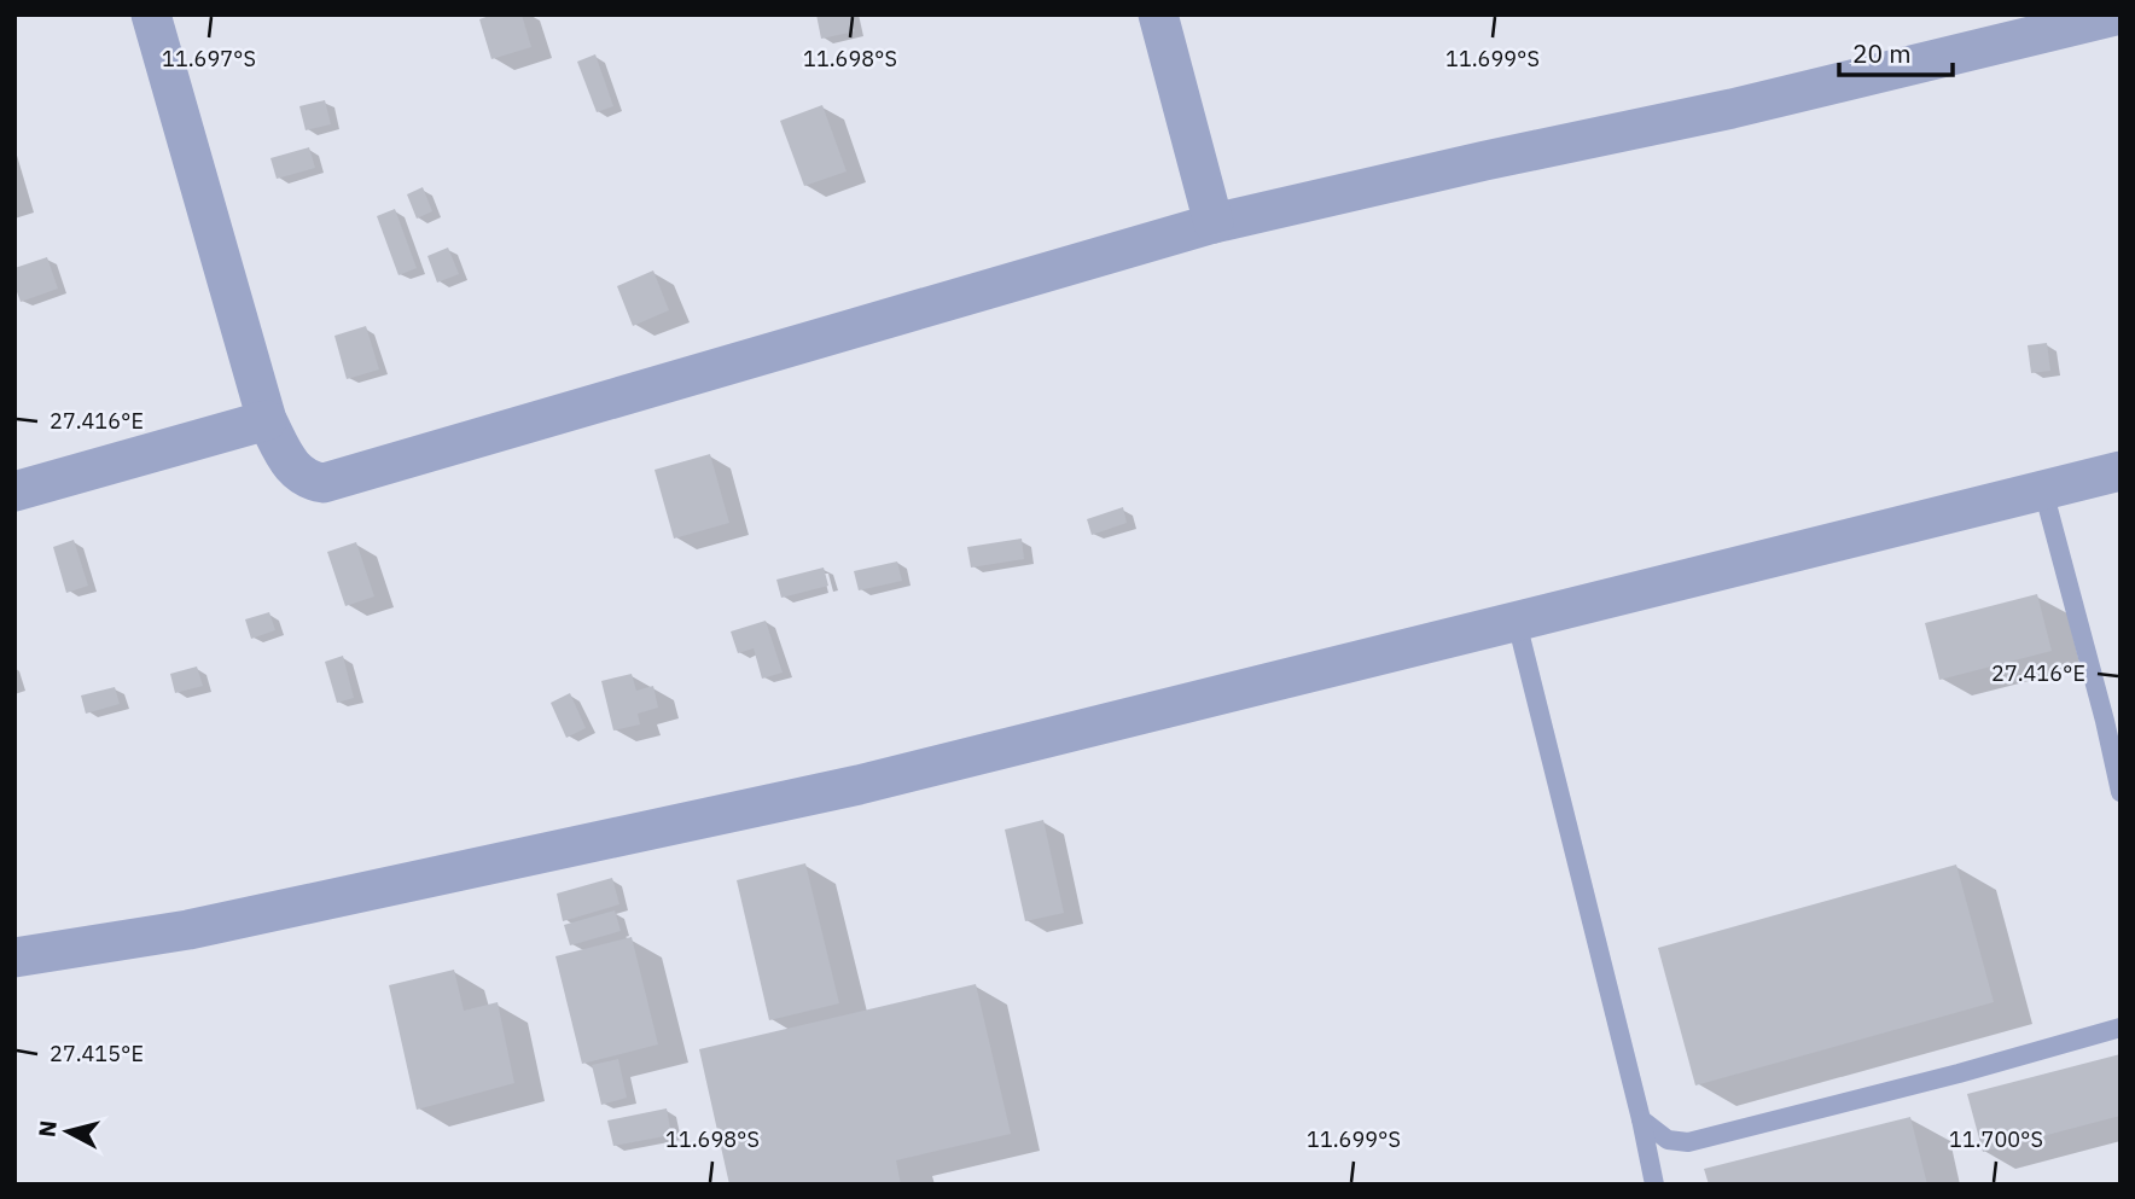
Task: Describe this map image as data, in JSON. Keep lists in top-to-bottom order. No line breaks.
{"scale_bar":"20 m","north":"left","coordinates":["11.697°S","11.698°S","11.699°S","27.416°E","27.415°E","11.700°S"]}
